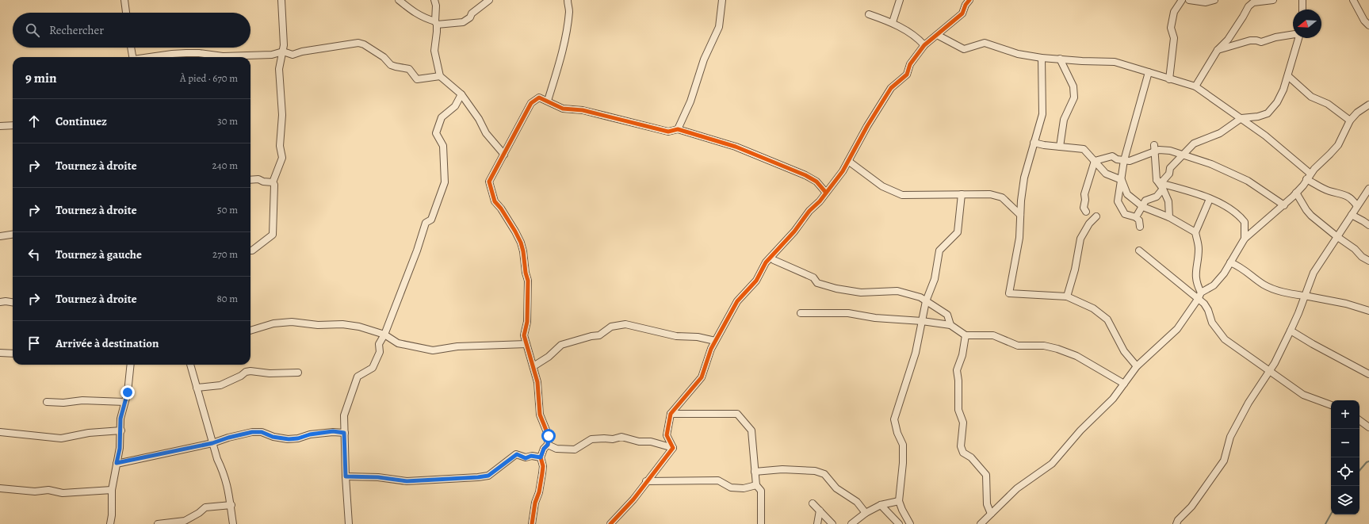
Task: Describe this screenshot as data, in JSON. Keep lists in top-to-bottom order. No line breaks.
{"north":"left","page":{"search":"Rechercher","heading":["9 min","À pied · 670 m"],"list":[["Continuez","30 m"],["Tournez à droite","240 m"],["Tournez à droite","50 m"],["Tournez à gauche","270 m"],["Tournez à droite","80 m"],"Arrivée à destination"],"map_buttons":["+","−"]}}
